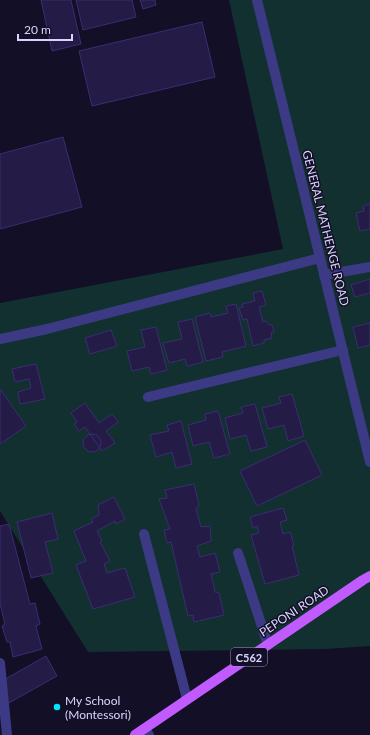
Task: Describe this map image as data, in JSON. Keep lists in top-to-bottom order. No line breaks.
{"streets":{"main road":["PEPONI ROAD","C562"],"street":["GENERAL MATHENGE ROAD"]},"places":["My School (Montessori)"],"scale_bar":"20 m"}
